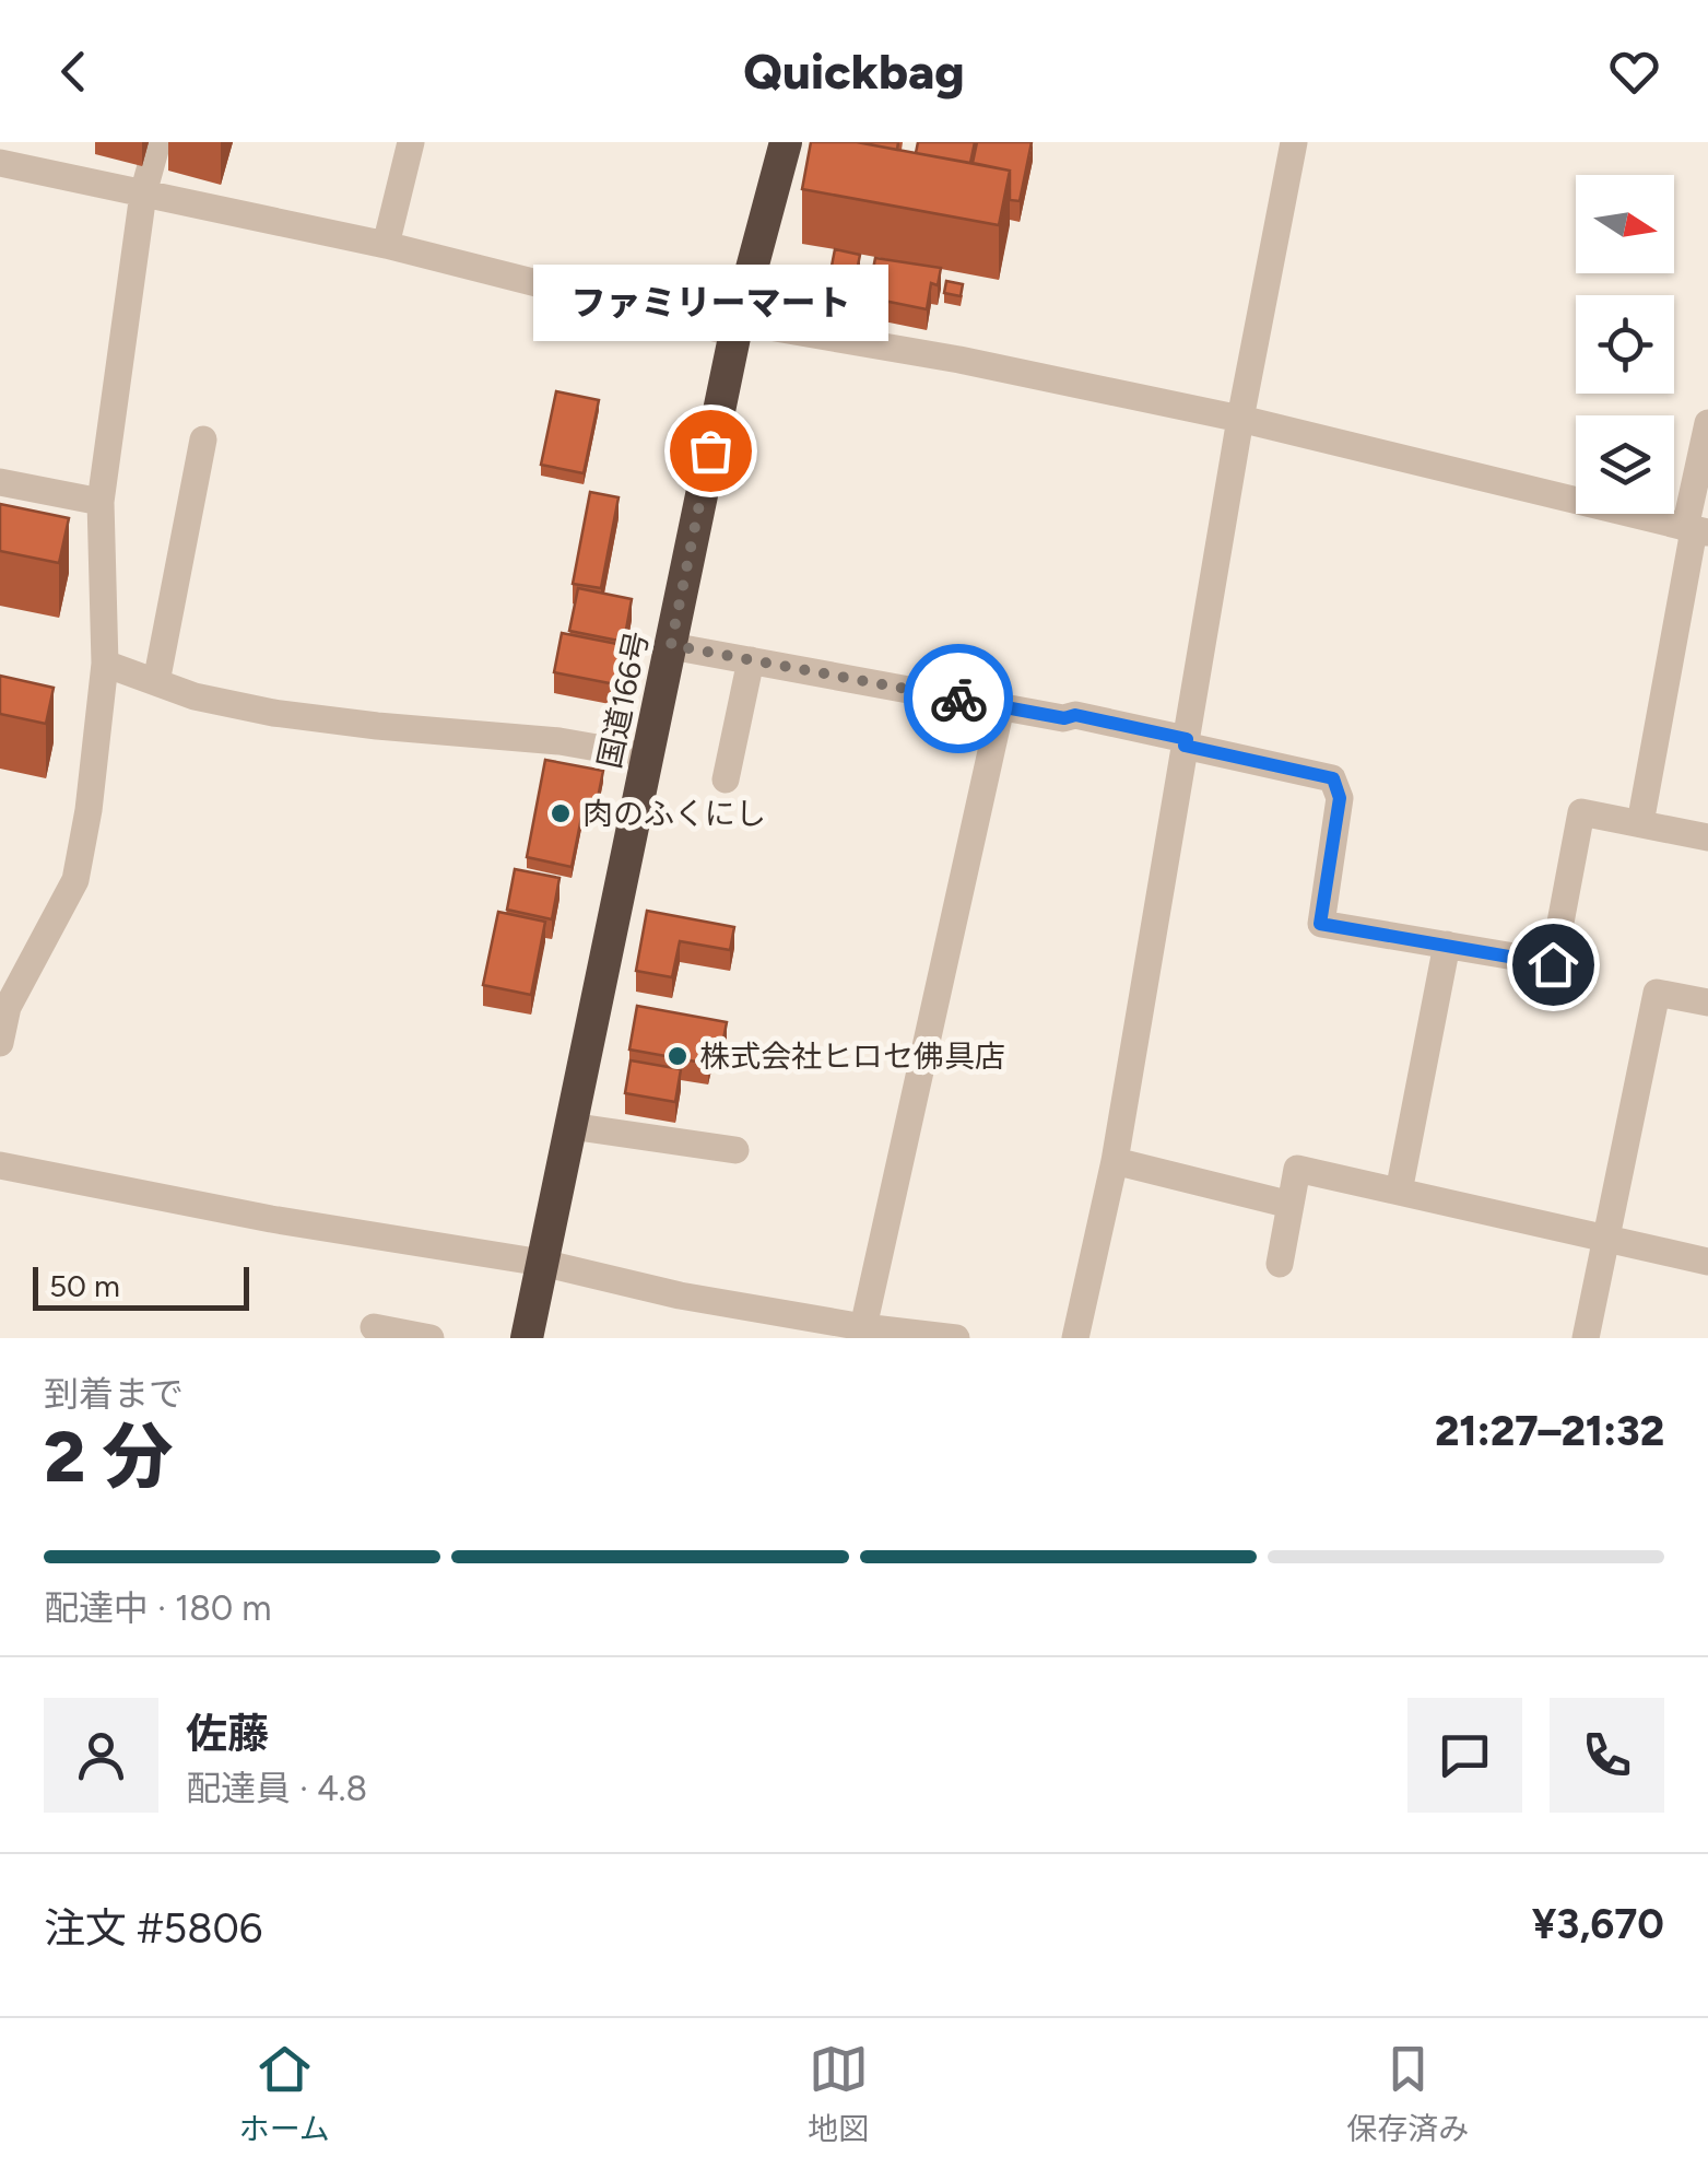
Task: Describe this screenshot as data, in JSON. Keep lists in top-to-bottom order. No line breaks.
{"streets":{"highway":["国道166号"]},"places":["ファミリーマート","肉のふくにし","株式会社ヒロセ佛具店"],"scale_bar":"50 m","north":"right","page":{"header":"Quickbag","bubble":"ファミリーマート","scale":"50 m","heading":["2 分","到着まで","21:27–21:32"],"panel":["佐藤","配達員 · 4.8","注文 #5806","¥3,670"],"bar":"配達中 · 180 m","tabs":["ホーム","地図","保存済み"]}}
